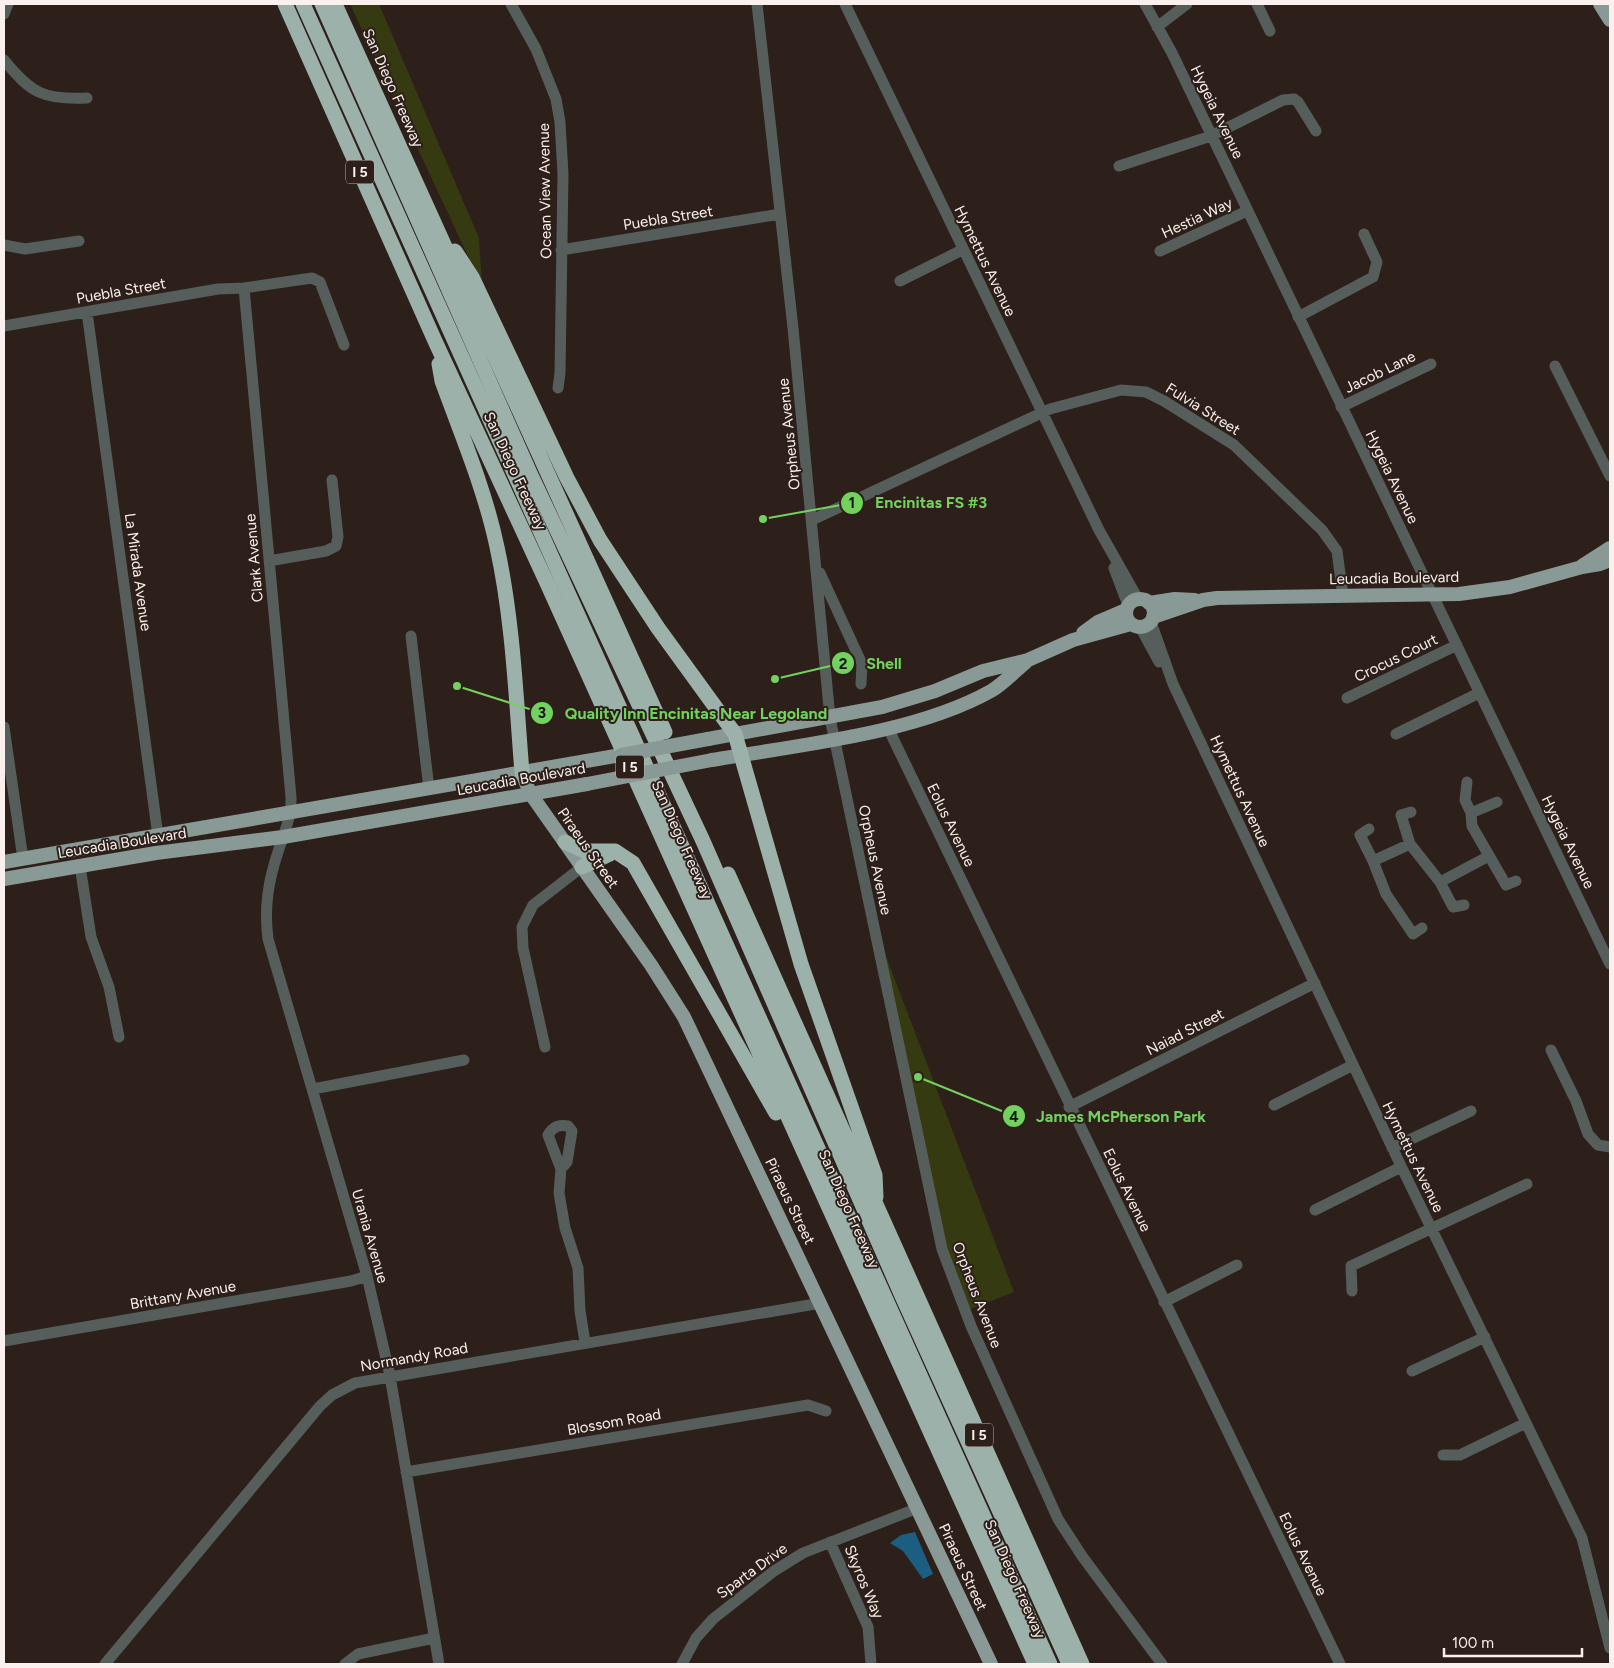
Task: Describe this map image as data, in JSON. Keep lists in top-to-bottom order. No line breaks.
{"streets":{"highway":["San Diego Freeway","I 5"],"main road":["Leucadia Boulevard","Piraeus Street"],"street":["Hygeia Avenue","Ocean View Avenue","Puebla Street","Hestia Way","Hymettus Avenue","Jacob Lane","Fulvia Street","Orpheus Avenue","Clark Avenue","La Mirada Avenue","Crocus Court","Eolus Avenue","Naiad Street","Urania Avenue","Brittany Avenue","Normandy Road","Blossom Road","Sparta Drive","Skyros Way"]},"crossings":[["Hygeia Avenue","Hestia Way"],["Hygeia Avenue","Jacob Lane"],["Hygeia Avenue","Leucadia Boulevard"],["Hygeia Avenue","Crocus Court"],["Ocean View Avenue","Puebla Street"],["Puebla Street","Orpheus Avenue"],["Puebla Street","Clark Avenue"],["Puebla Street","La Mirada Avenue"],["Hymettus Avenue","Fulvia Street"],["Hymettus Avenue","Leucadia Boulevard"],["Hymettus Avenue","Naiad Street"],["Fulvia Street","Orpheus Avenue"],["Fulvia Street","Leucadia Boulevard"],["Orpheus Avenue","Leucadia Boulevard"],["Clark Avenue","Leucadia Boulevard"],["Clark Avenue","Urania Avenue"],["La Mirada Avenue","Leucadia Boulevard"],["Leucadia Boulevard","Eolus Avenue"],["Leucadia Boulevard","Piraeus Street"],["Leucadia Boulevard","Urania Avenue"],["Eolus Avenue","Naiad Street"],["Piraeus Street","Normandy Road"],["Piraeus Street","Sparta Drive"],["Urania Avenue","Brittany Avenue"],["Urania Avenue","Normandy Road"],["Urania Avenue","Blossom Road"],["Sparta Drive","Skyros Way"]],"places":["Encinitas FS #3","Shell","Quality Inn Encinitas Near Legoland","James McPherson Park"],"scale_bar":"100 m"}
